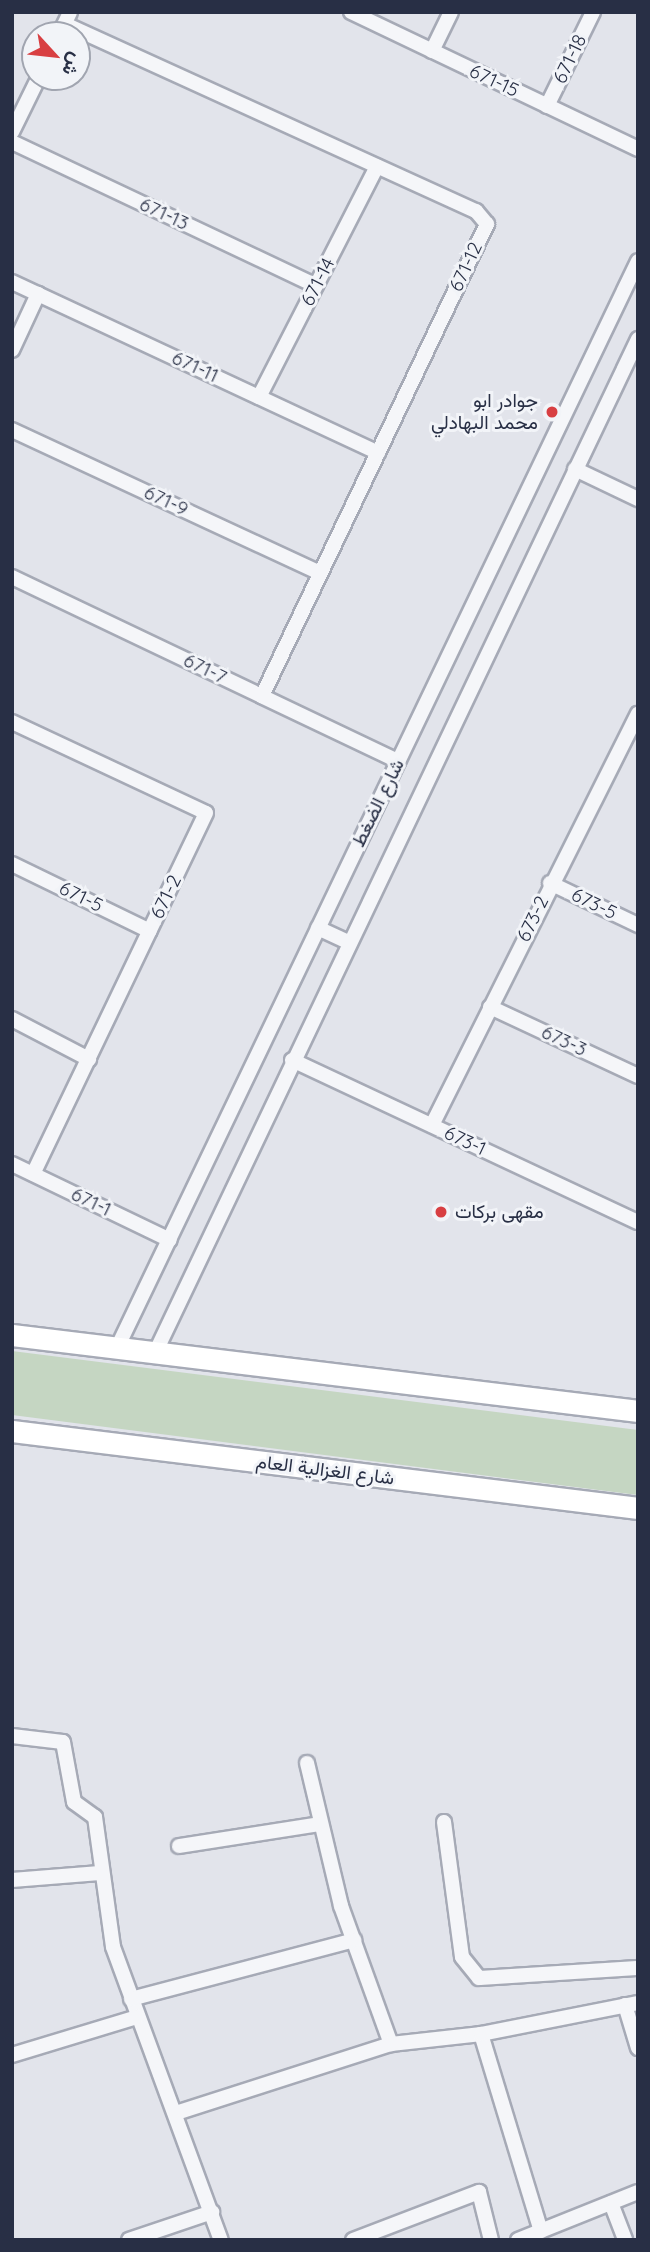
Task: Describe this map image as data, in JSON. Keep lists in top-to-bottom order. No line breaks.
{"streets":{"main road":["شارع الغزالية العام"],"street":["671-18","671-15","671-13","671-12","671-14","671-11","671-9","671-7","شارع الضغط","671-5","671-2","673-5","673-2","673-3","673-1","671-1"]},"crossings":[["671-18","671-15"],["671-13","671-14"],["671-12","671-14"],["671-12","671-11"],["671-12","671-9"],["671-12","671-7"],["671-14","671-11"],["671-7","شارع الضغط"],["شارع الضغط","673-1"],["شارع الضغط","671-1"],["671-5","671-2"],["671-2","671-1"],["673-5","673-2"],["673-2","673-3"],["673-2","673-1"]],"places":["جوادر ابو محمد البهادلي","مقهى بركات"],"north":"bottom right"}
